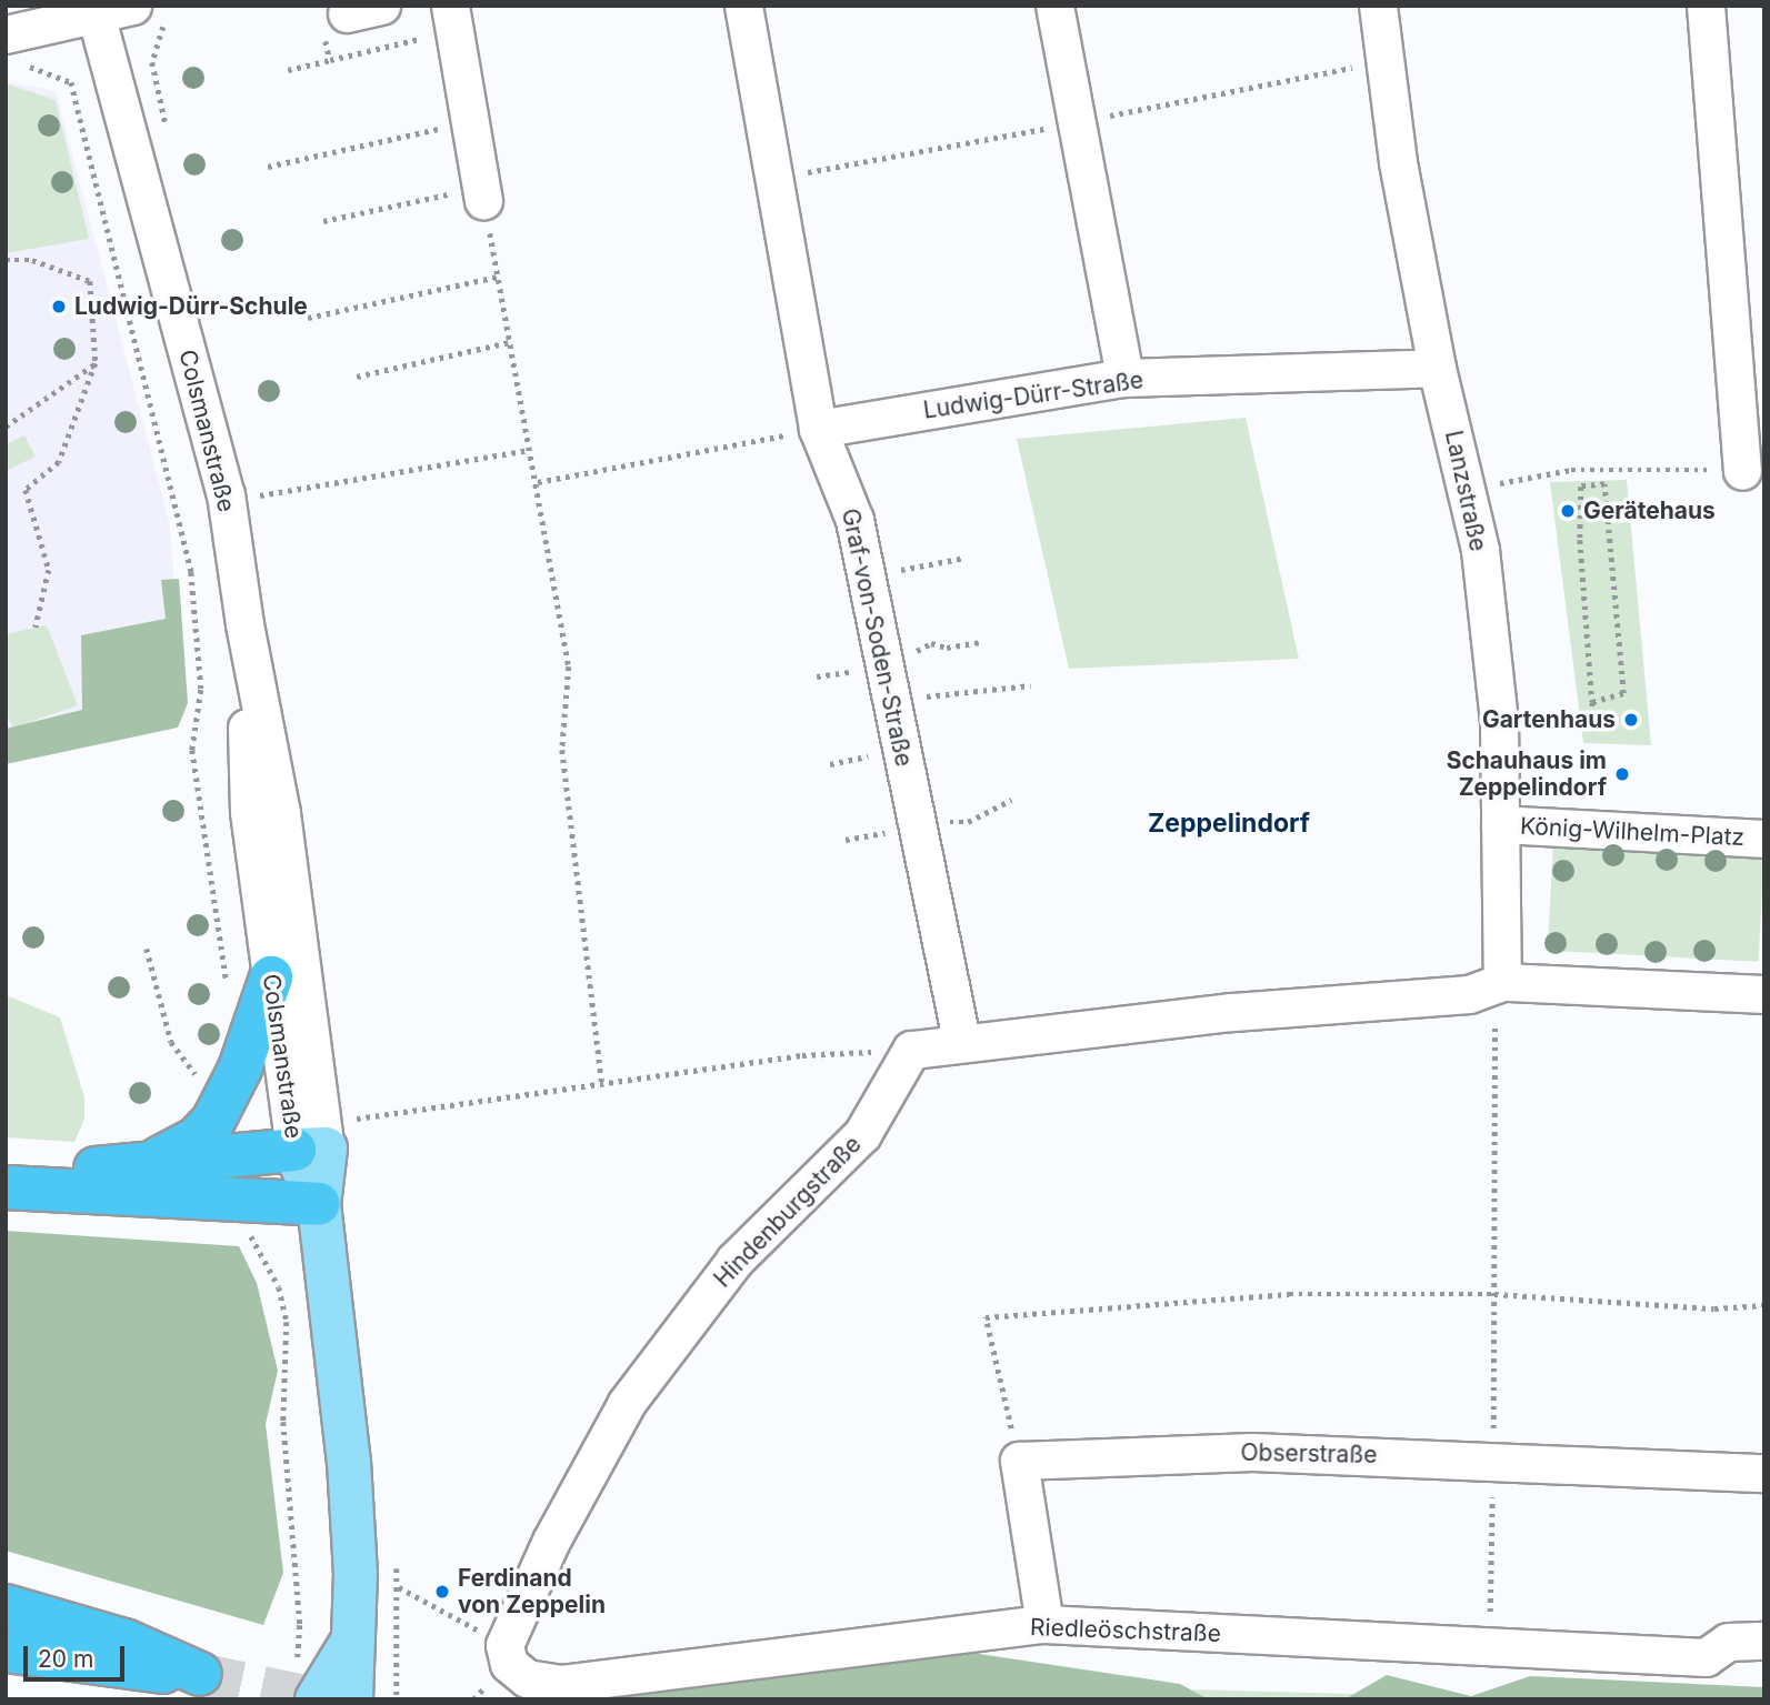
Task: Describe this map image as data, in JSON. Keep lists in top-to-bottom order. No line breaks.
{"streets":{"main road":["Colsmanstraße"],"street":["Ludwig-Dürr-Straße","Lanzstraße","Graf-von-Soden-Straße","König-Wilhelm-Platz","Hindenburgstraße","Obserstraße","Riedleöschstraße"]},"crossings":[["Ludwig-Dürr-Straße","Lanzstraße"],["Ludwig-Dürr-Straße","Graf-von-Soden-Straße"],["Lanzstraße","König-Wilhelm-Platz"],["Hindenburgstraße","Riedleöschstraße"]],"districts":["Zeppelindorf"],"places":["Ludwig-Dürr-Schule","Gerätehaus","Gartenhaus","Schauhaus im Zeppelindorf","Ferdinand von Zeppelin"],"scale_bar":"20 m"}
